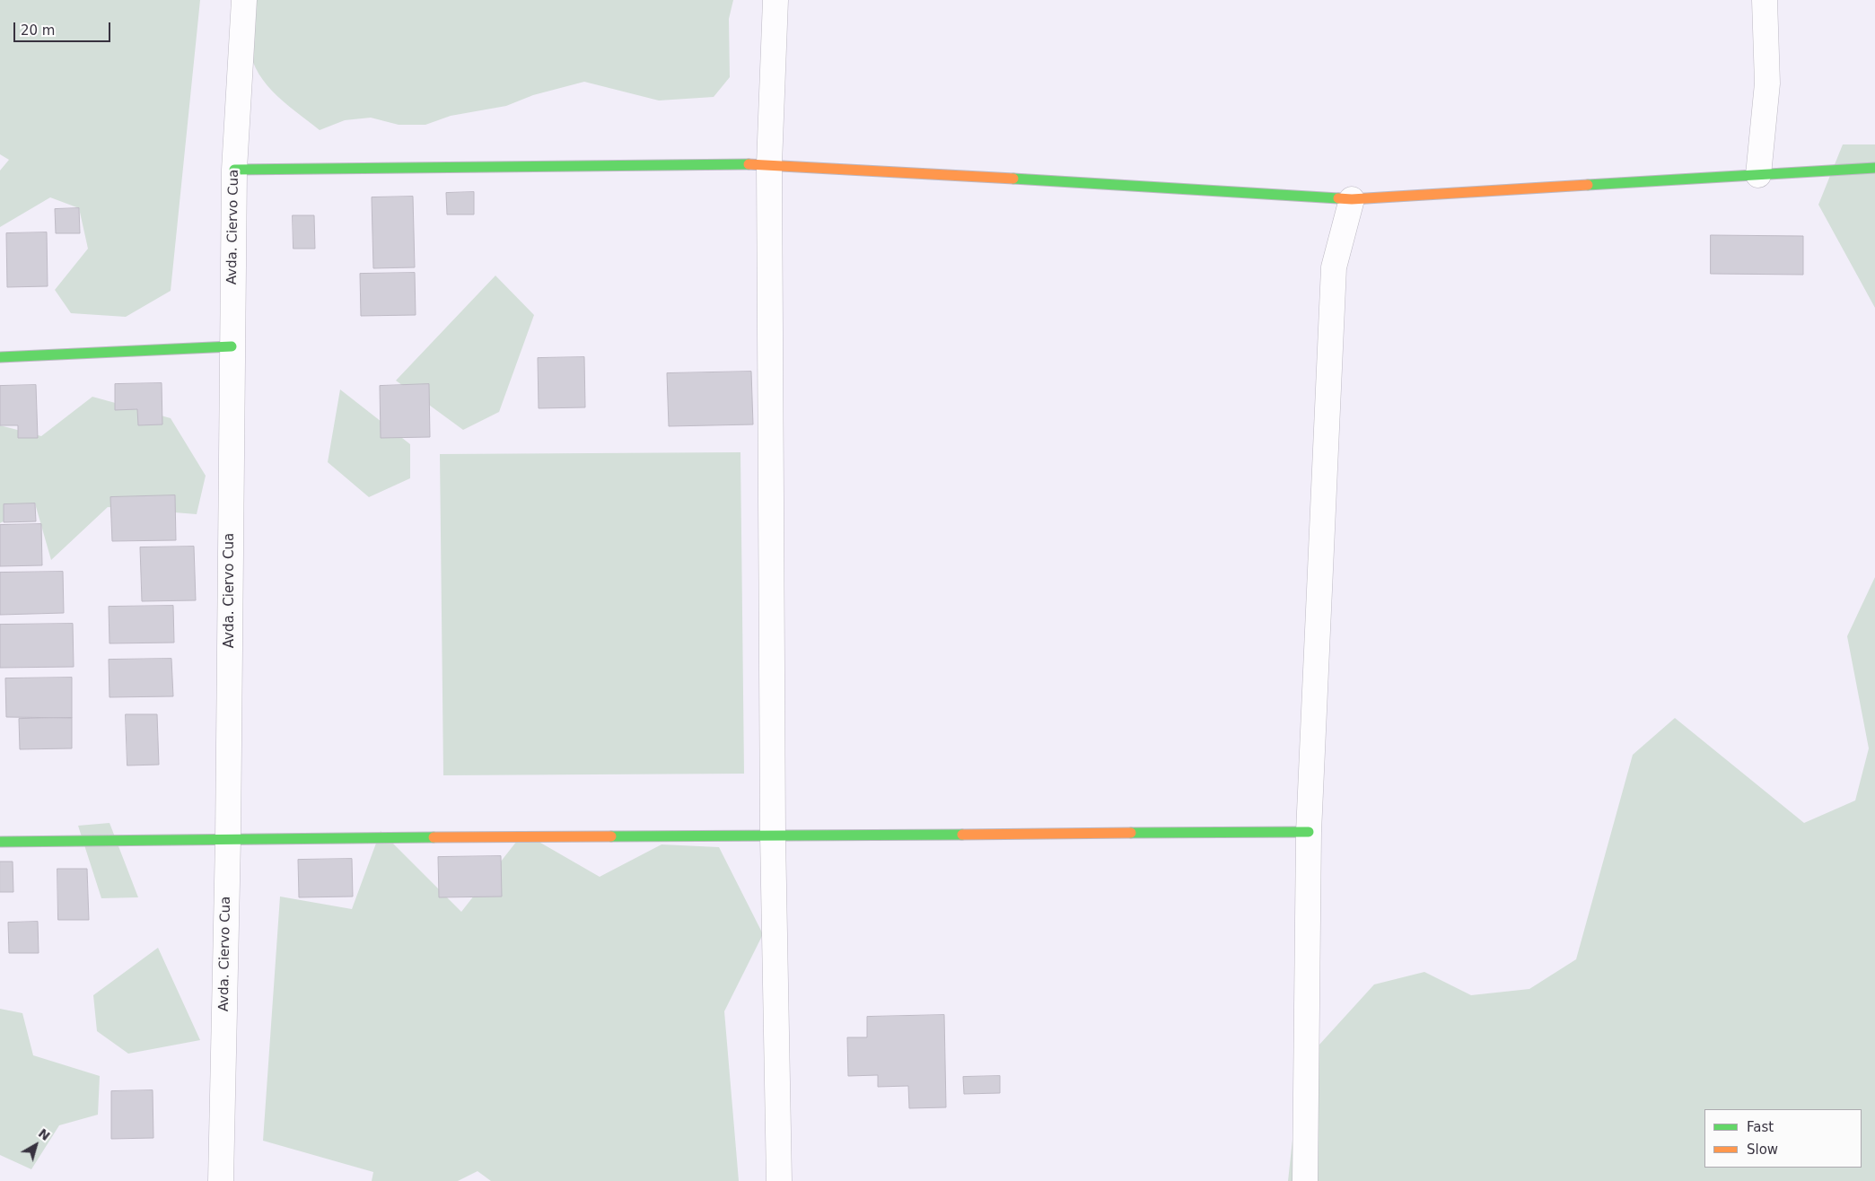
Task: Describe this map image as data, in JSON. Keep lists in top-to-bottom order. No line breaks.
{"streets":{"street":["Avda. Ciervo Cua"]},"legend":["Fast","Slow"],"scale_bar":"20 m","north":"top right"}
